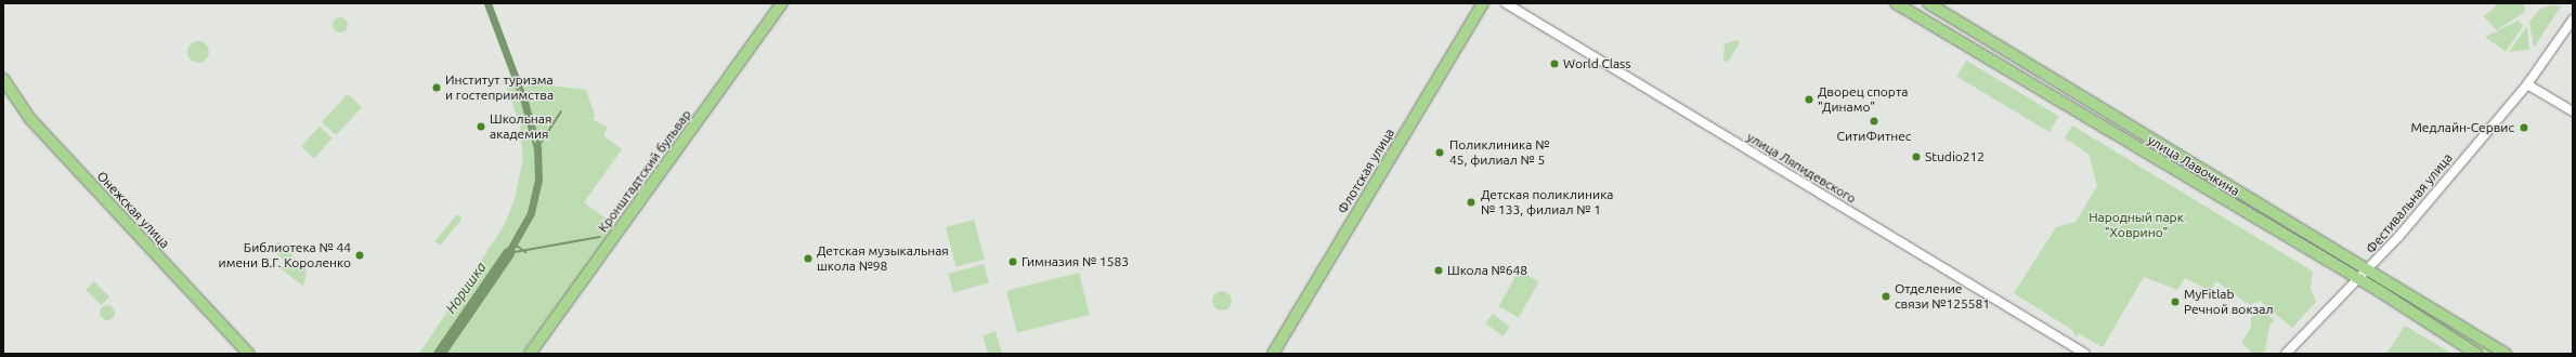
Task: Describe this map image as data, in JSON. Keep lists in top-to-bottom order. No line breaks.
{"streets":{"main road":["улица Лавочкина","Кронштадтский бульвар","Флотская улица","Онежская улица"],"street":["улица Ляпидевского","Фестивальная улица"]},"crossings":[["улица Лавочкина","Фестивальная улица"]],"water":["Норишка"],"parks":["Народный парк \"Ховрино\""],"places":["World Class","Институт туризма и гостеприимства","Дворец спорта \"Динамо\"","СитиФитнес","Школьная академия","Медлайн-Сервис","Поликлиника № 45, филиал № 5","Studio212","Детская поликлиника № 133, филиал № 1","Библиотека № 44 имени В.Г. Короленко","Детская музыкальная школа №98","Гимназия № 1583","Школа №648","Отделение связи №125581","MyFitlab Речной вокзал"]}
